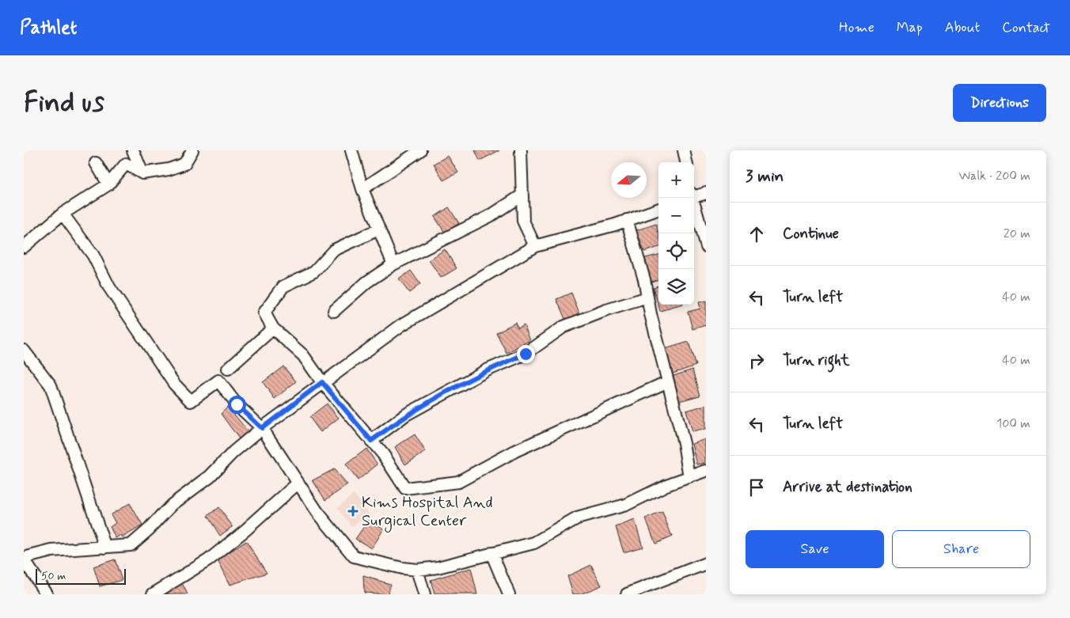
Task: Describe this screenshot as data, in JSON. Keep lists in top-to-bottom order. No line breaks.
{"places":{"health":["Kims Hospital And Surgical Center"]},"scale_bar":"50 m","north":"left","page":{"header":"Pathlet","nav":["Home","Map","About","Contact"],"buttons":["Directions",["Save","Share"]],"title":"Find us","heading":["3 min","Walk · 200 m"],"map_buttons":["+","−"],"list":[["Continue","20 m"],["Turn left","40 m"],["Turn right","40 m"],["Turn left","100 m"],"Arrive at destination"],"scale":"50 m"}}
